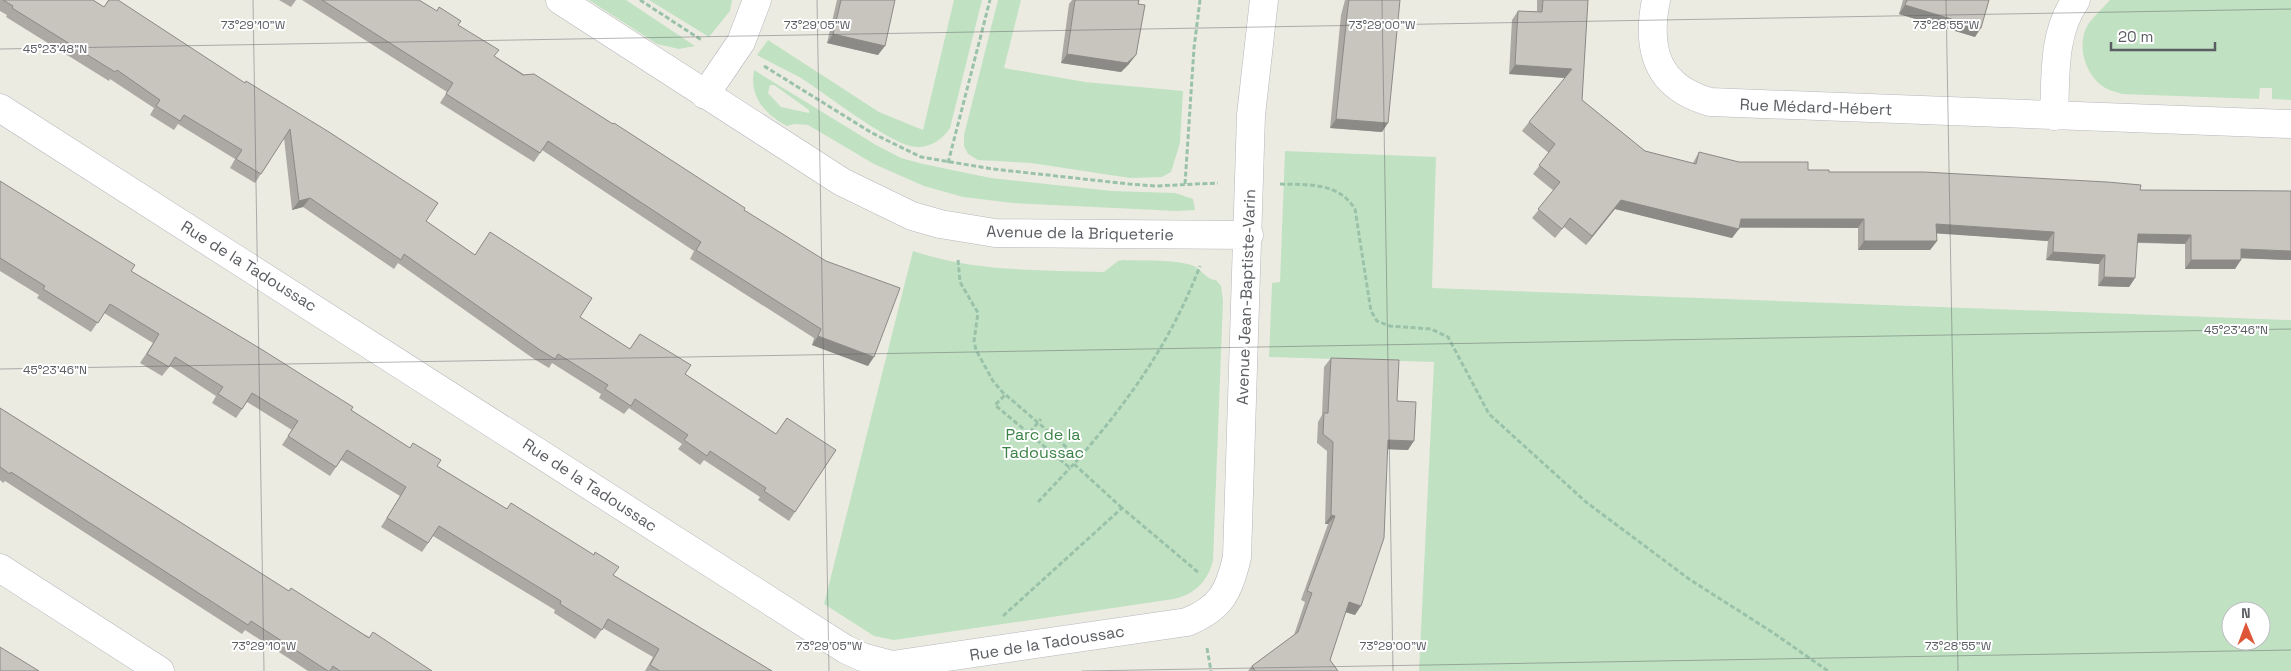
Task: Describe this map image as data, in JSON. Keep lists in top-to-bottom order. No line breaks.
{"streets":{"street":["Rue Médard-Hébert","Avenue de la Briqueterie","Rue de la Tadoussac","Avenue Jean-Baptiste-Varin"]},"crossings":[["Avenue de la Briqueterie","Avenue Jean-Baptiste-Varin"],["Rue de la Tadoussac","Avenue Jean-Baptiste-Varin"]],"parks":["Parc de la Tadoussac"],"scale_bar":"20 m","north":"top","coordinates":["73°29'10\"W","73°29'05\"W","73°29'00\"W","73°28'55\"W","45°23'48\"N","45°23'46\"N"]}
